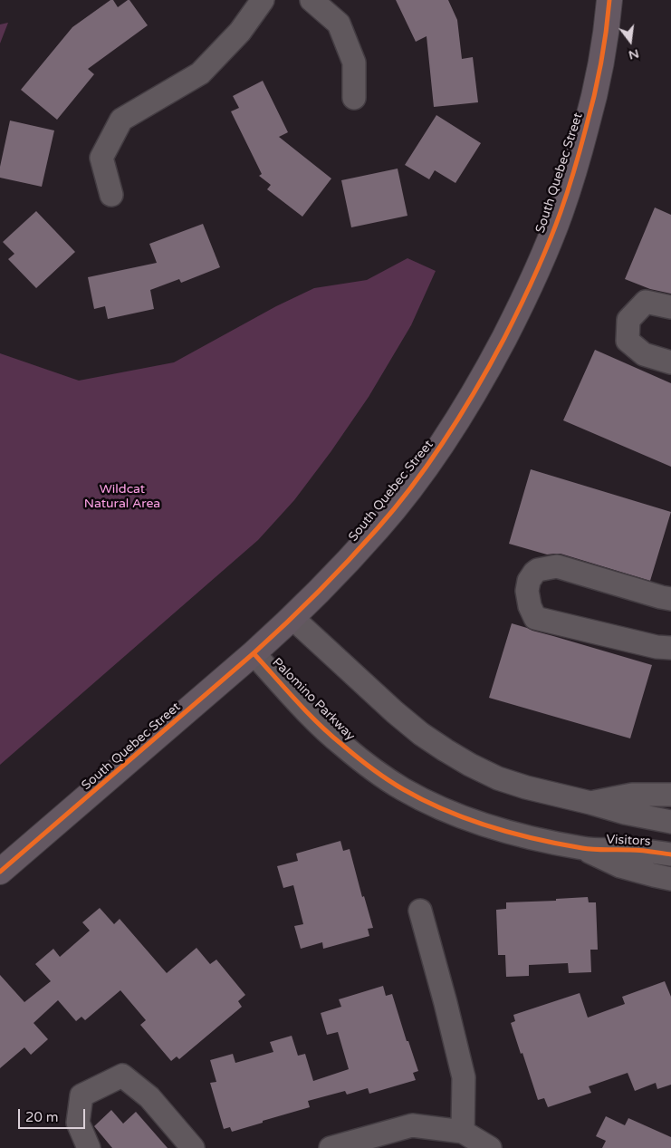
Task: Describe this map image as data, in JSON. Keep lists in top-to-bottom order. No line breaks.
{"streets":{"main road":["South Quebec Street"],"street":["Palomino Parkway","Visitors"]},"crossings":[["South Quebec Street","Palomino Parkway"],["Palomino Parkway","Visitors"]],"parks":["Wildcat Natural Area"],"scale_bar":"20 m","north":"bottom"}
